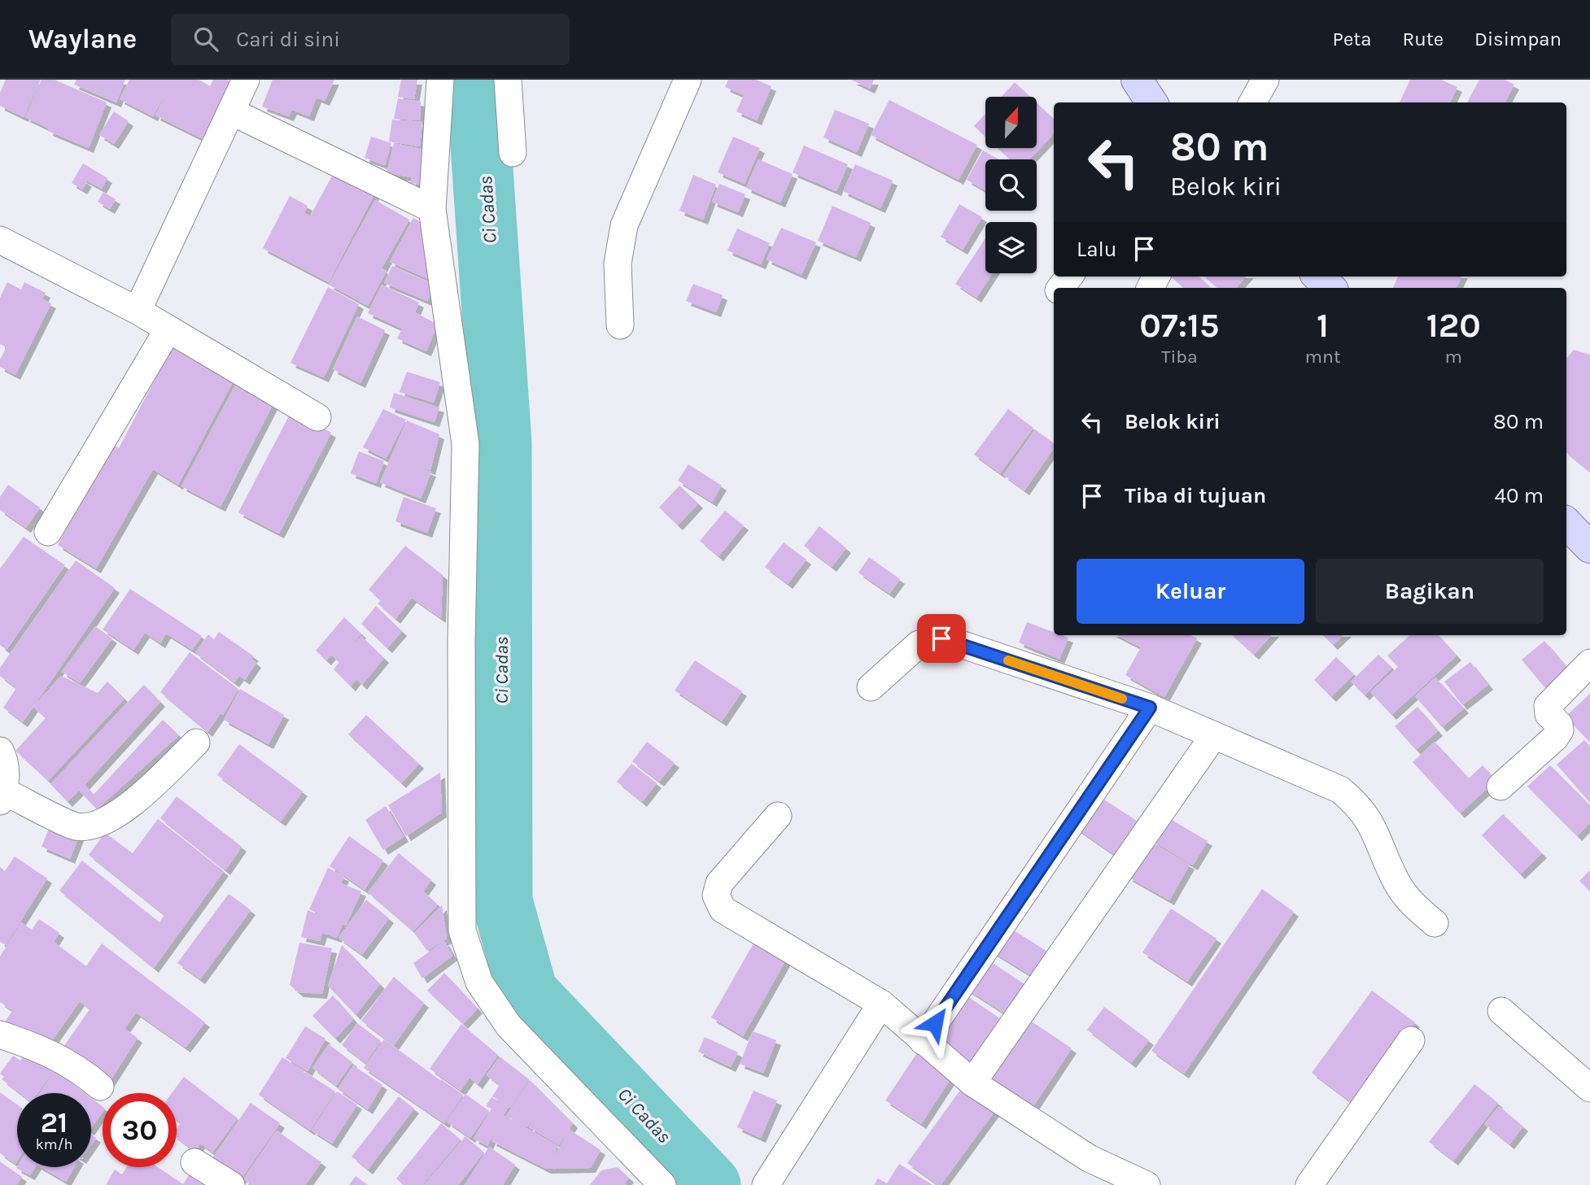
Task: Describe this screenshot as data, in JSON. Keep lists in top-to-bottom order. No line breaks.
{"water":["Ci Cadas"],"north":"top","page":{"header":"Waylane","search":"Cari di sini","nav":["Peta","Rute","Disimpan"],"turn":["80 m","Belok kiri"],"then":"Lalu","eta":["07:15","Tiba","1","mnt","120","m"],"list":[{"name":"Belok kiri","value":"80 m"},{"name":"Tiba di tujuan","value":"40 m"}],"buttons":["Keluar","Bagikan"],"speed":"21 km/h","limit":"30"}}
